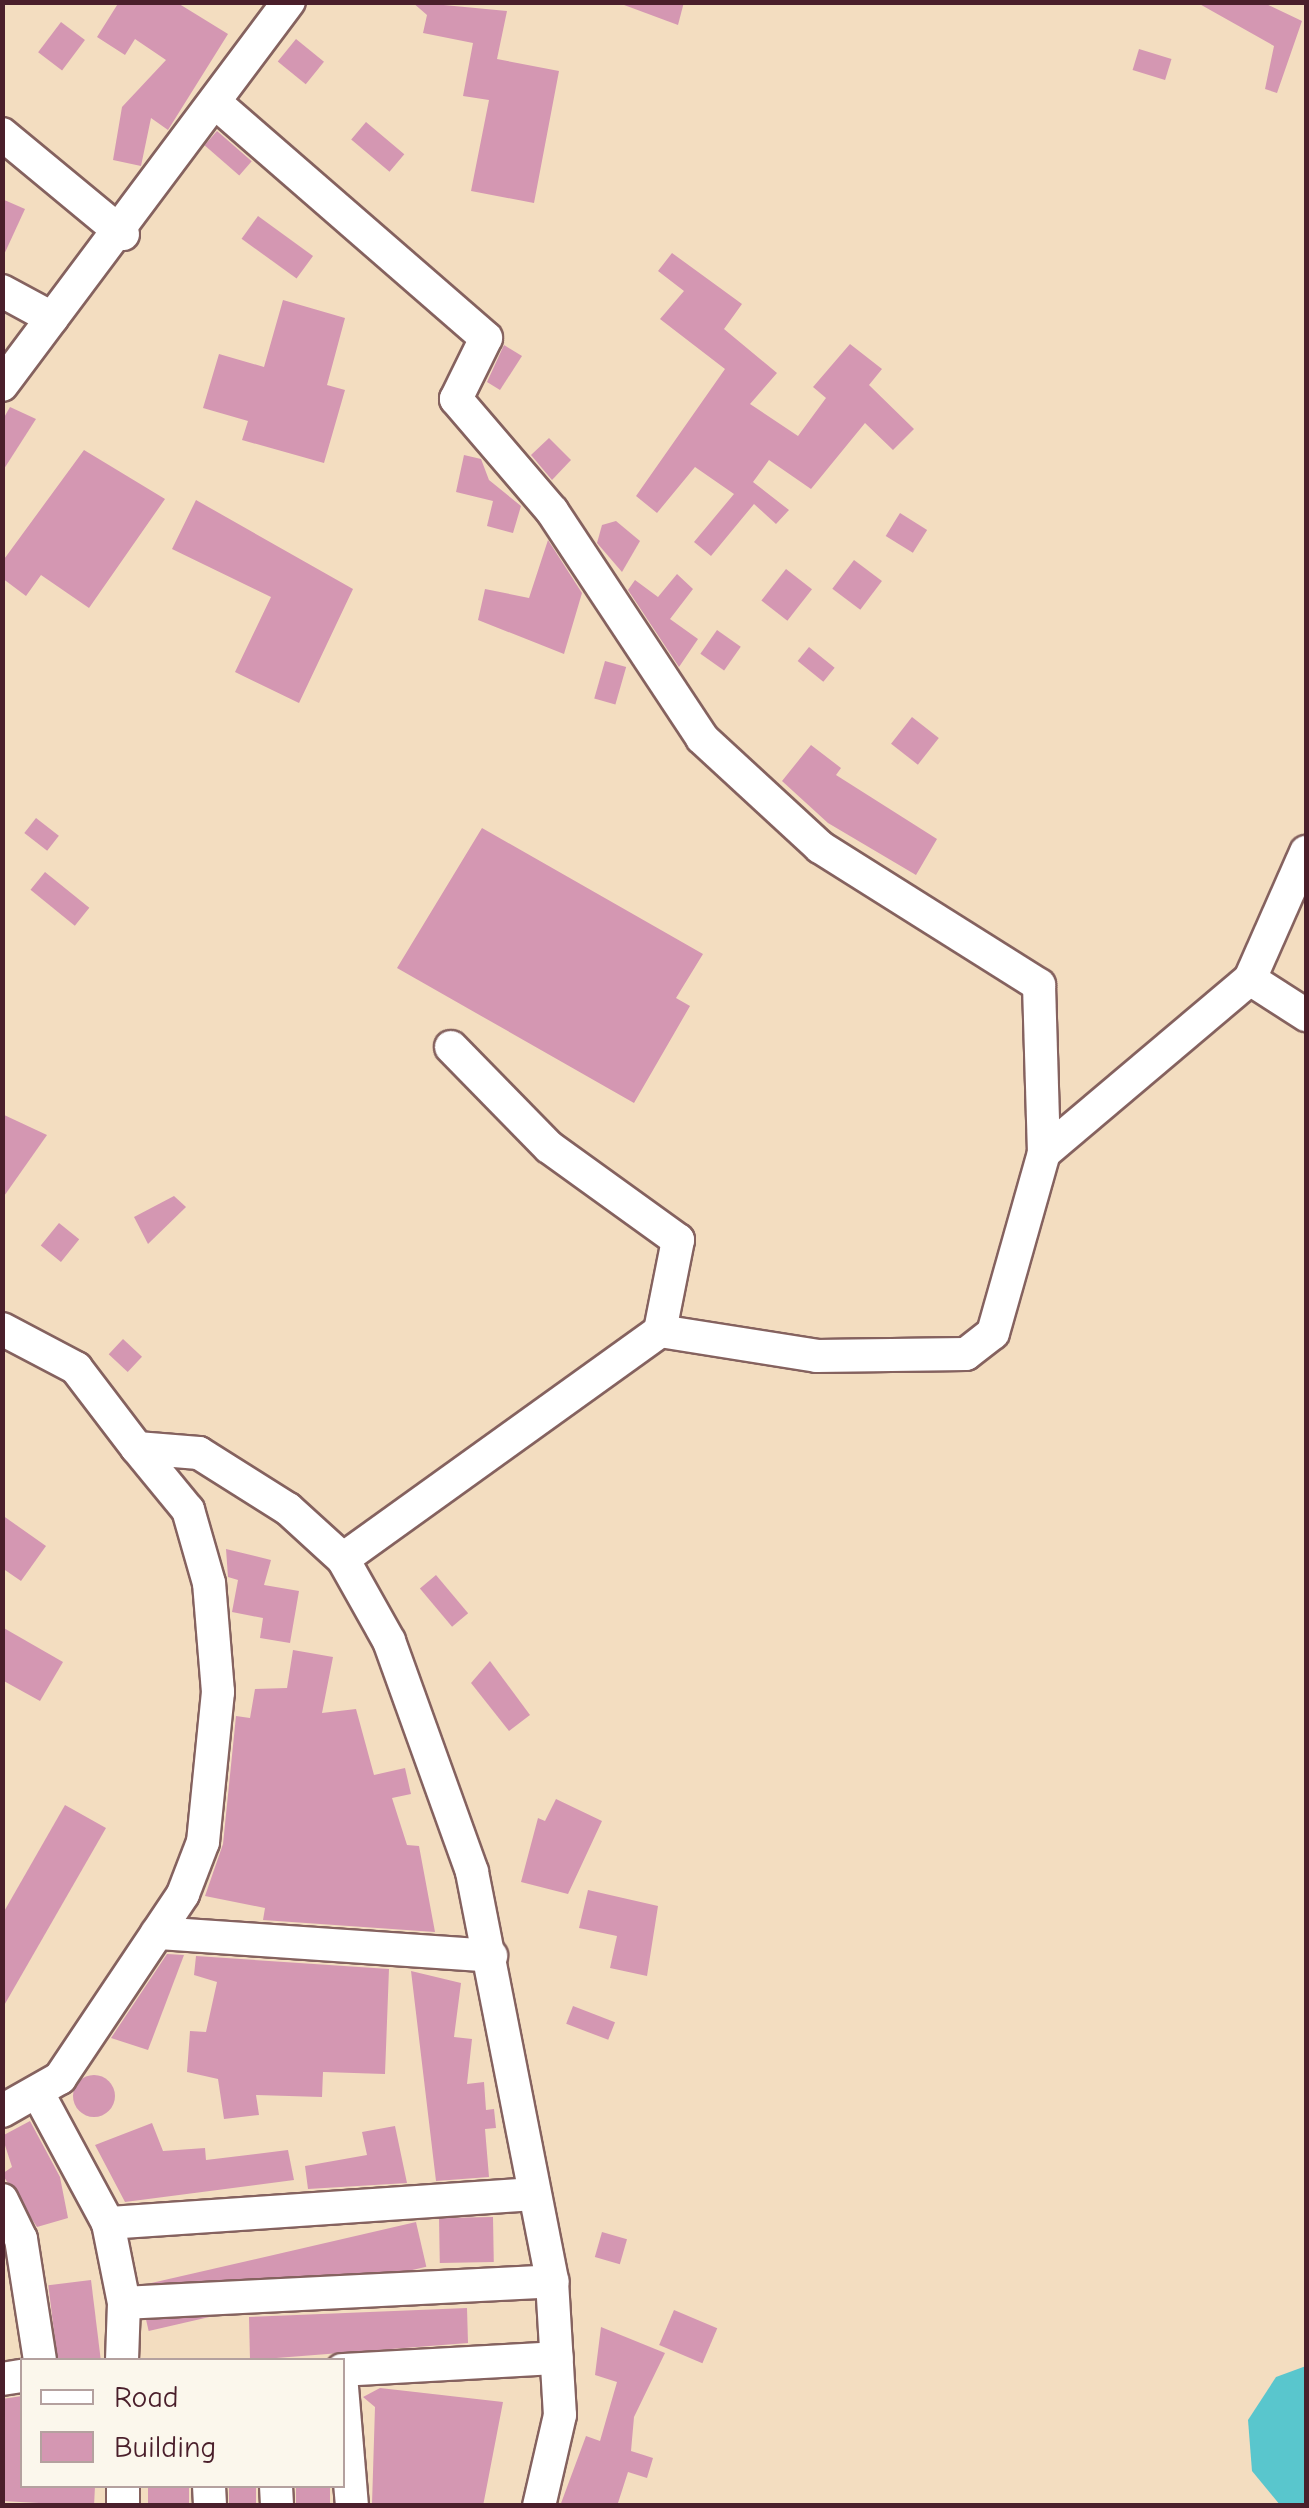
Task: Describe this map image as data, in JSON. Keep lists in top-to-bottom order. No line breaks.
{"legend":["Road","Building"]}
